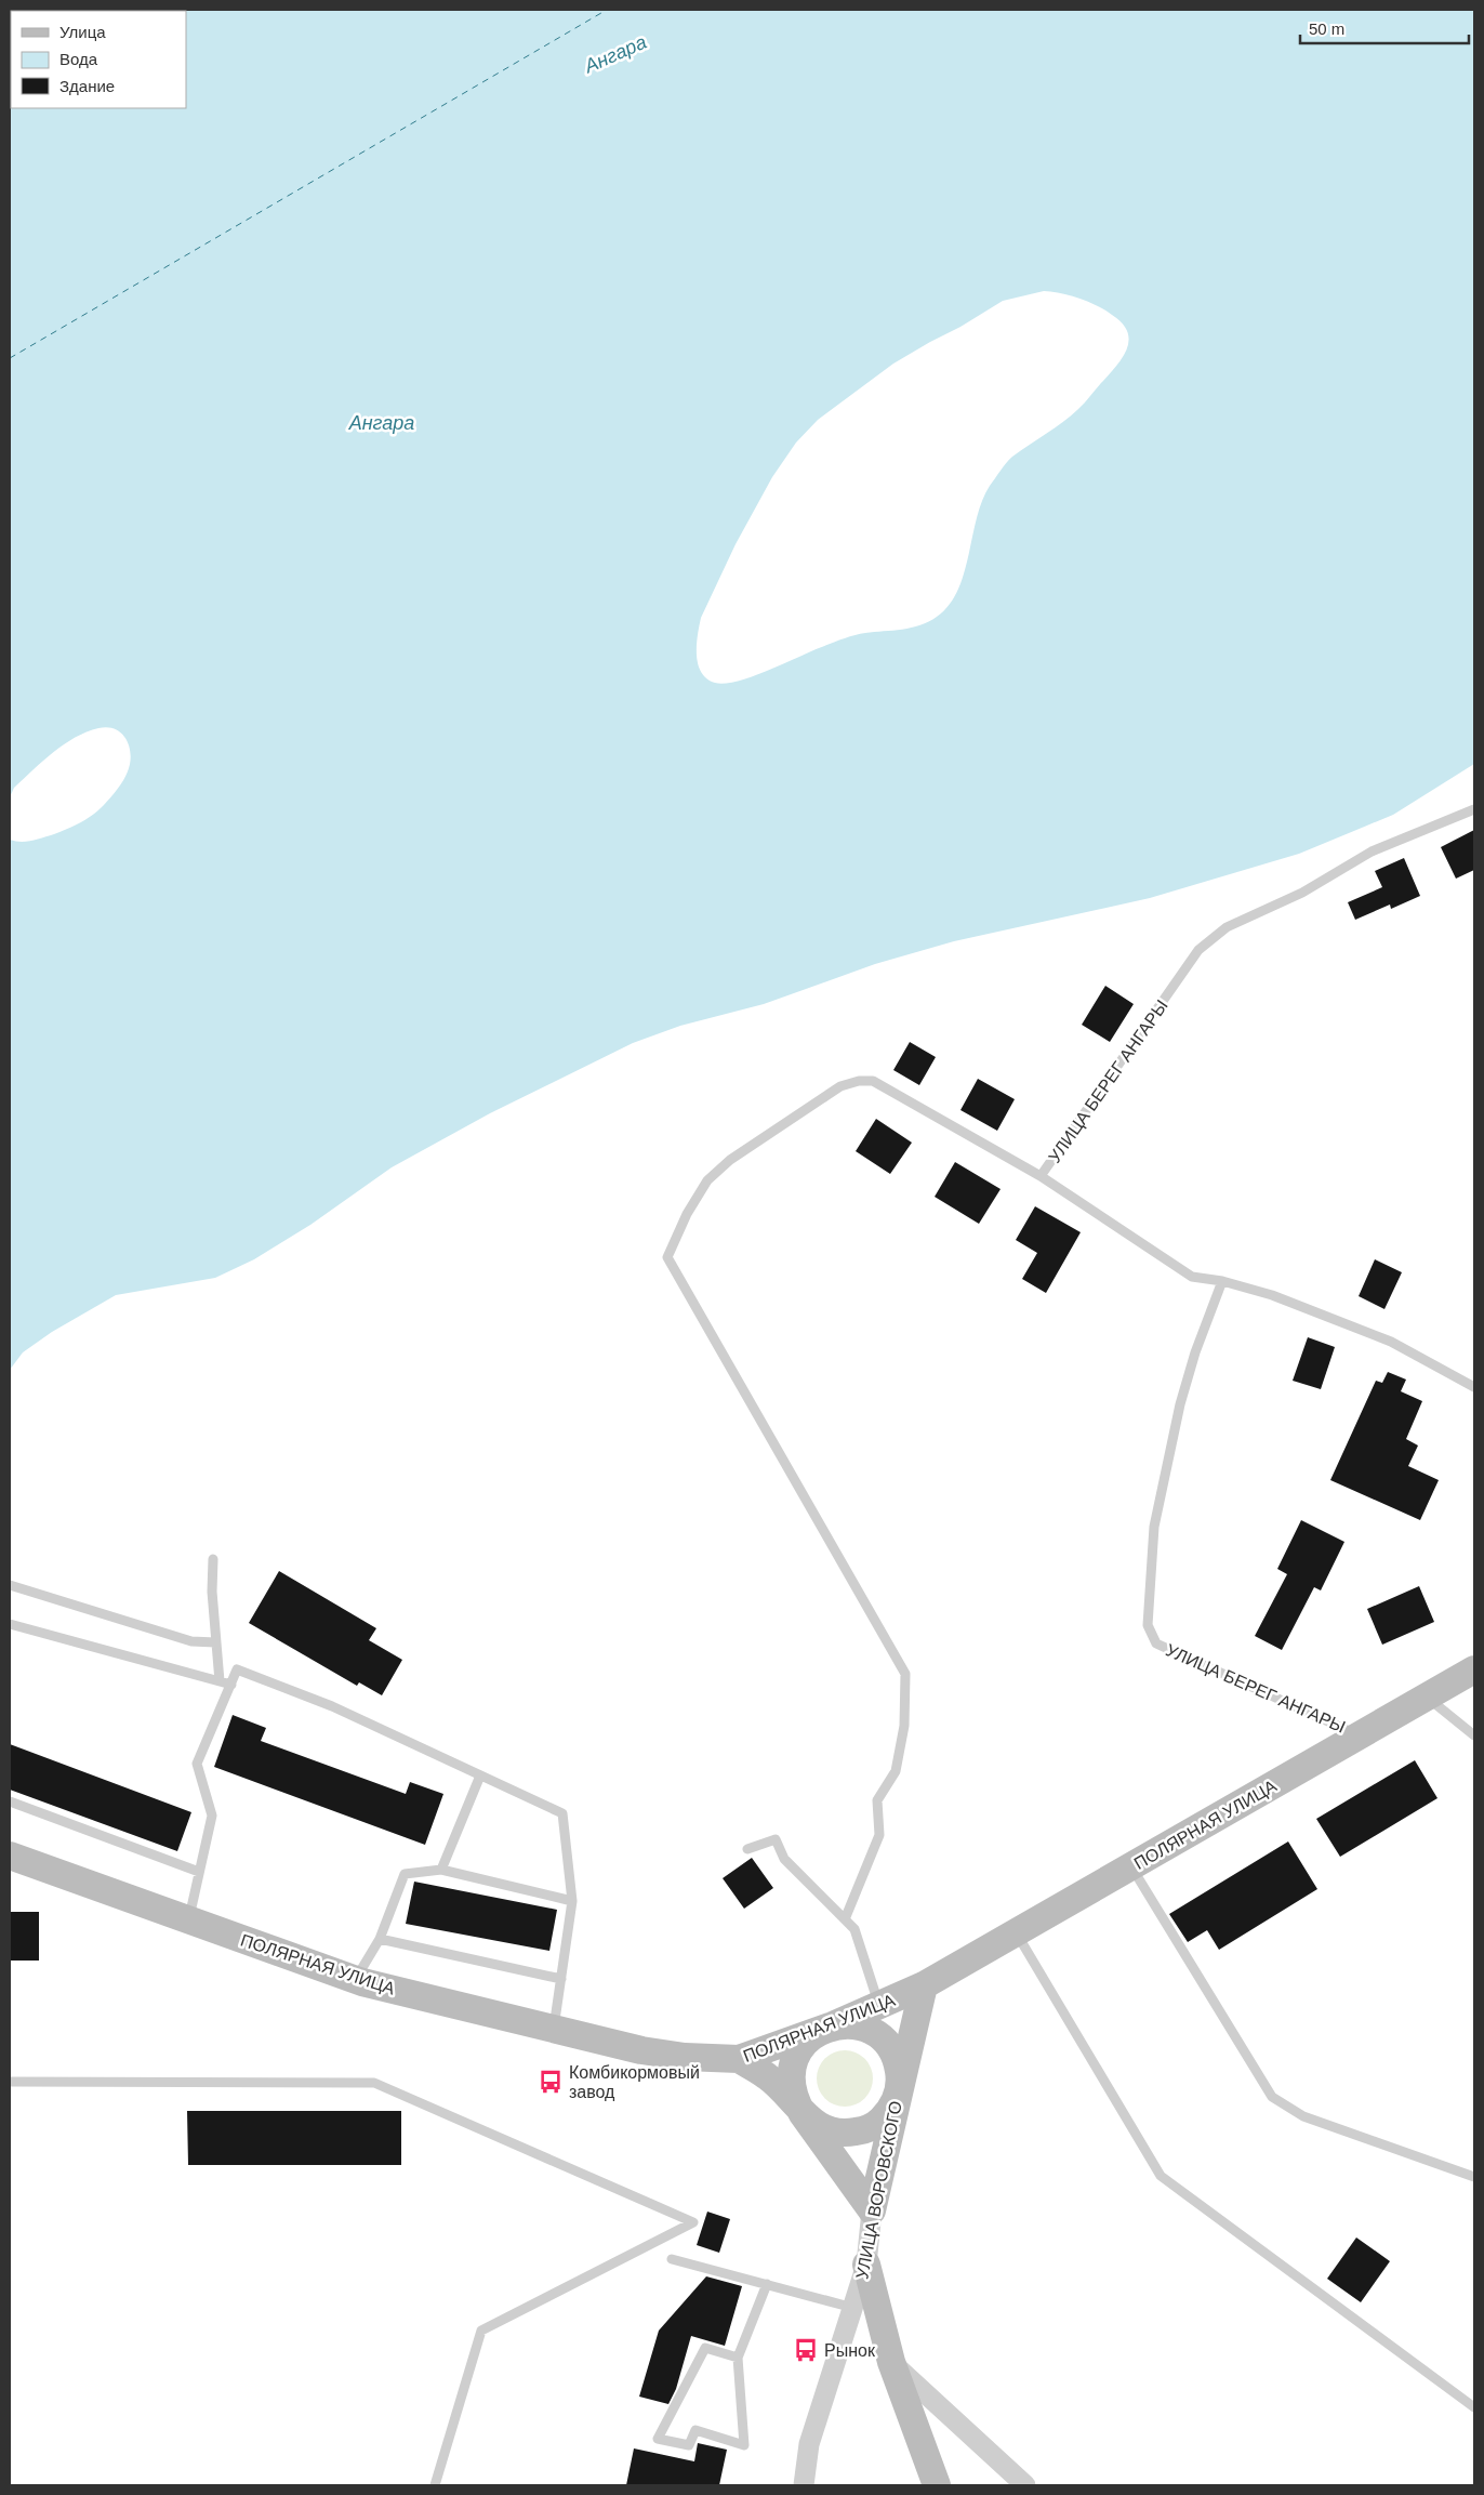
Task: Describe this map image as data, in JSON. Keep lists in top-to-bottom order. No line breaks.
{"streets":{"main road":["ПОЛЯРНАЯ УЛИЦА","УЛИЦА ВОРОВСКОГО"],"lane":["УЛИЦА БЕРЕГ АНГАРЫ"]},"crossings":[["УЛИЦА БЕРЕГ АНГАРЫ","ПОЛЯРНАЯ УЛИЦА"],["ПОЛЯРНАЯ УЛИЦА","УЛИЦА ВОРОВСКОГО"]],"water":["Ангара"],"places":{"bus stop":["Комбикормовый завод","Рынок"]},"legend":["Улица","Вода","Здание"],"scale_bar":"50 m"}
